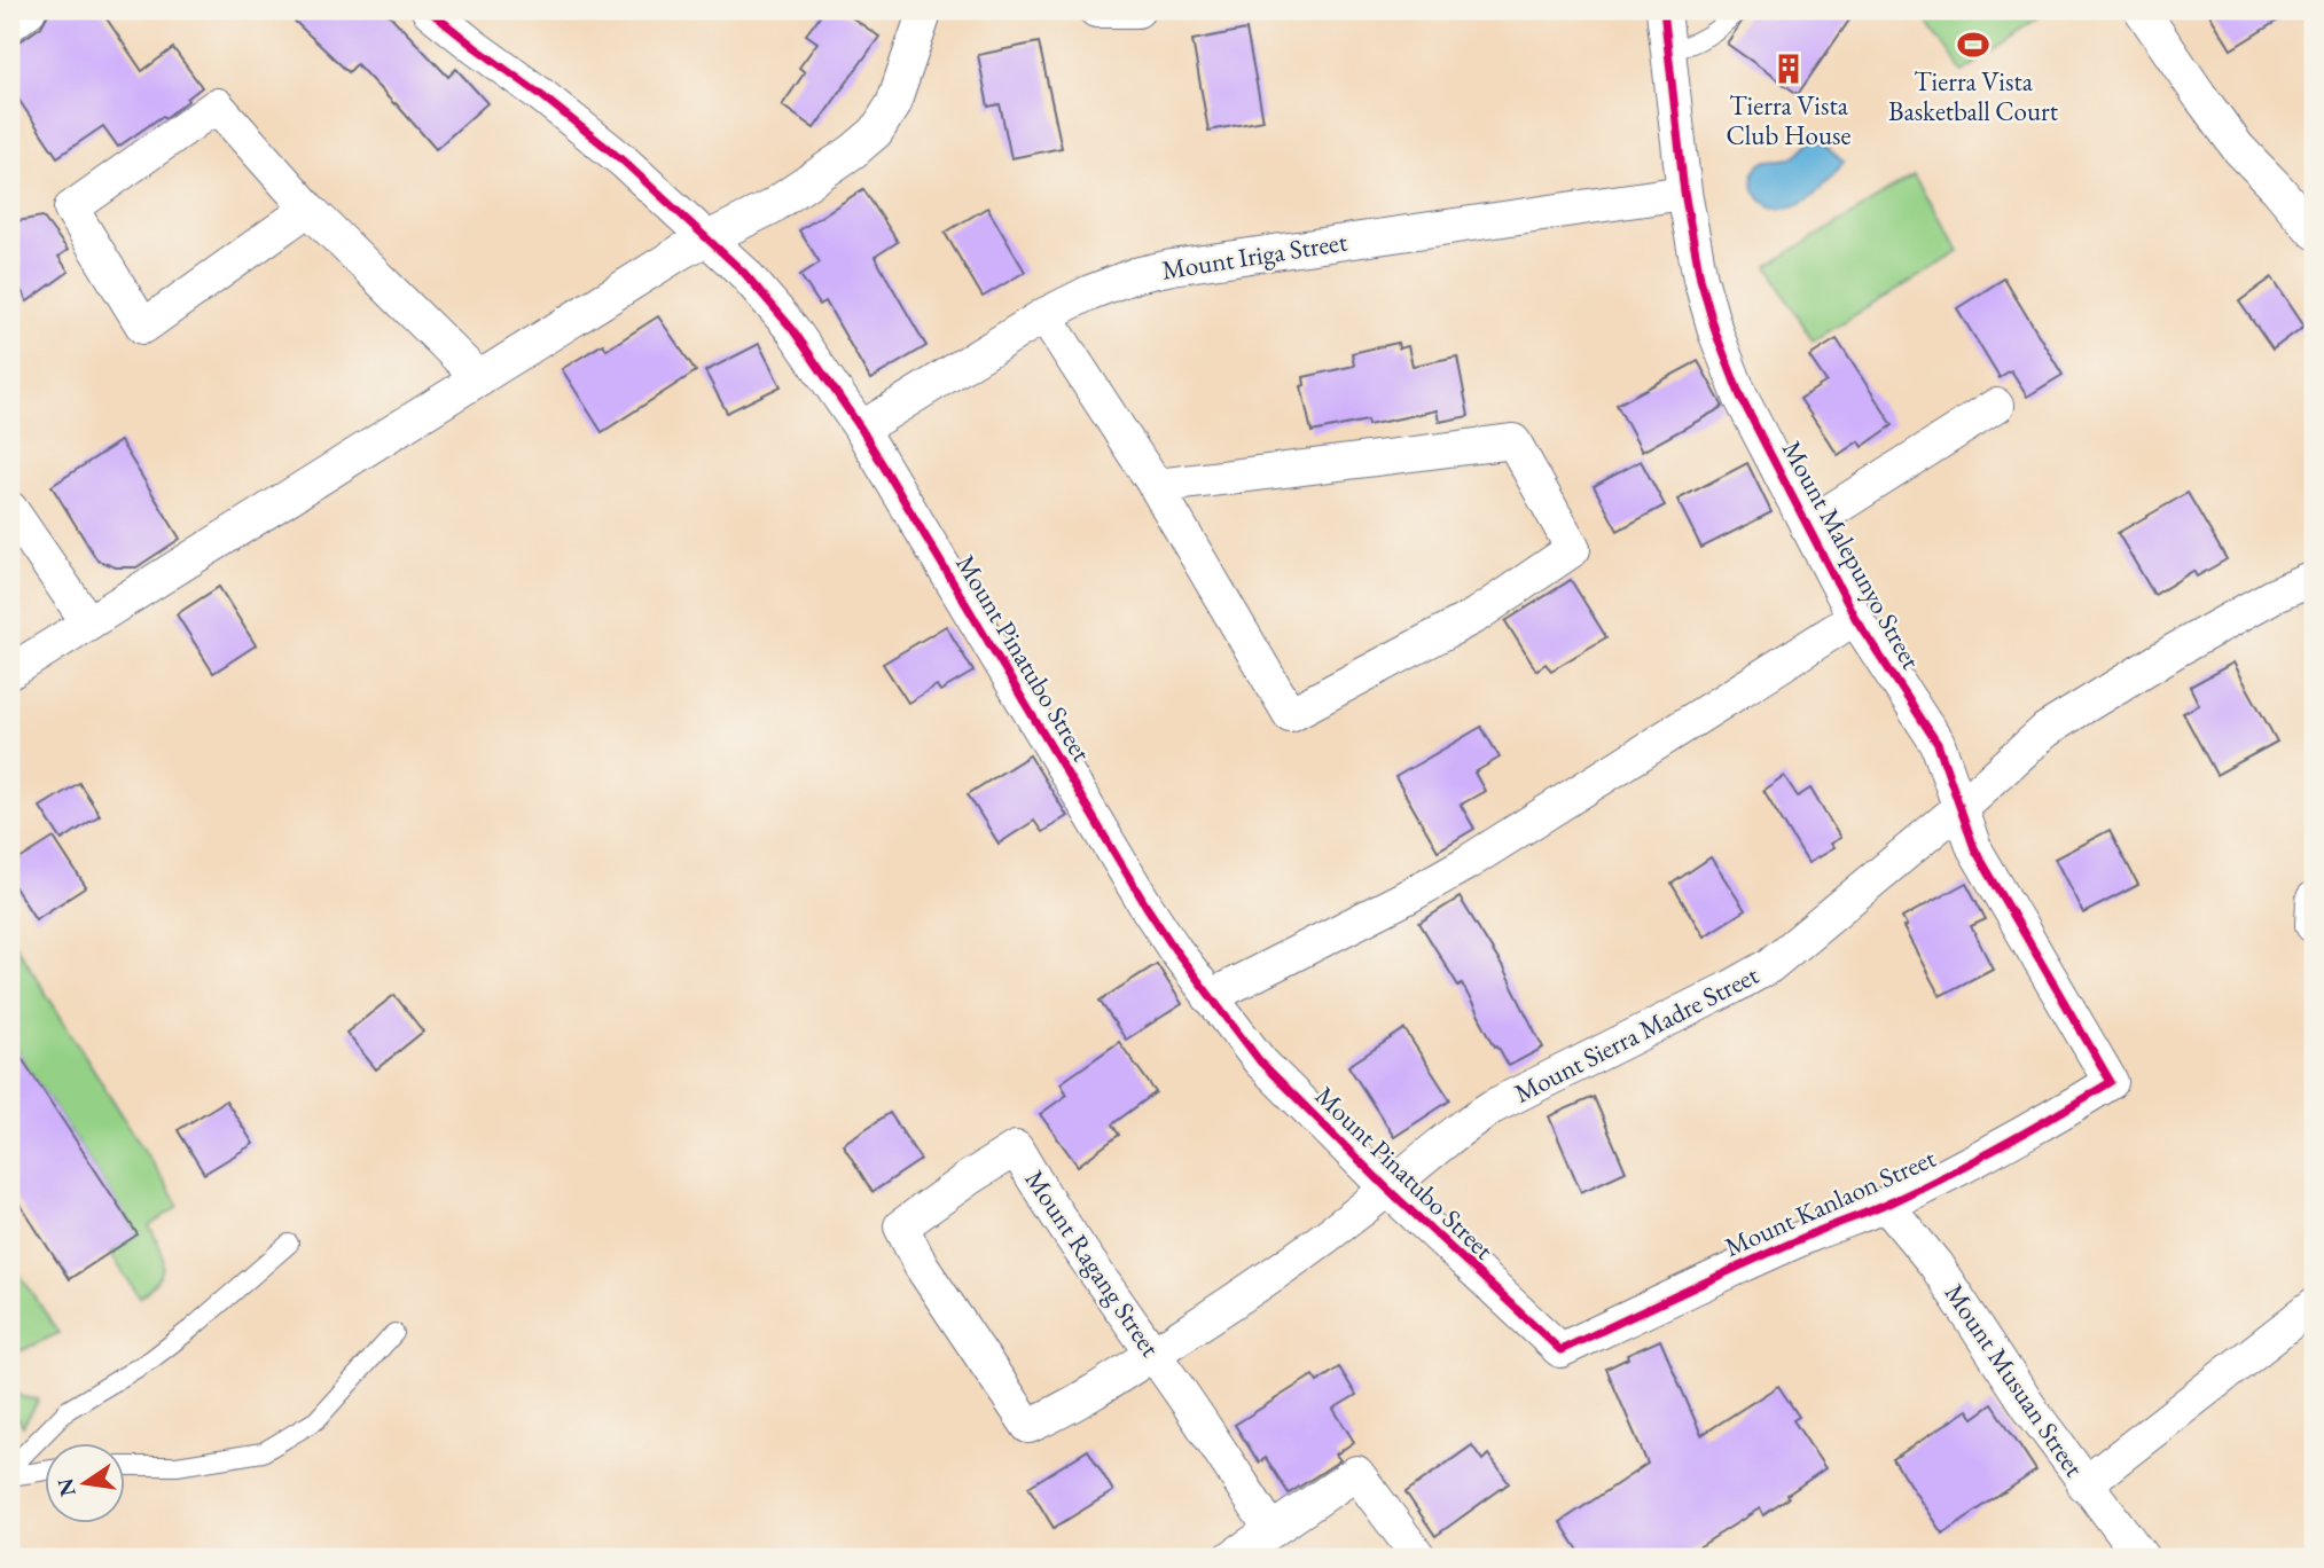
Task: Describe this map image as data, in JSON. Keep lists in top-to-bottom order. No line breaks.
{"streets":{"street":["Mount Iriga Street","Mount Malepunyo Street","Mount Pinatubo Street","Mount Sierra Madre Street","Mount Kanlaon Street","Mount Ragang Street","Mount Musuan Street"]},"crossings":[["Mount Iriga Street","Mount Malepunyo Street"],["Mount Iriga Street","Mount Pinatubo Street"],["Mount Malepunyo Street","Mount Sierra Madre Street"],["Mount Malepunyo Street","Mount Kanlaon Street"],["Mount Pinatubo Street","Mount Sierra Madre Street"],["Mount Pinatubo Street","Mount Kanlaon Street"],["Mount Sierra Madre Street","Mount Ragang Street"],["Mount Kanlaon Street","Mount Musuan Street"]],"places":{"sports":["Tierra Vista Basketball Court"],"building":["Tierra Vista Club House"]},"north":"left"}
